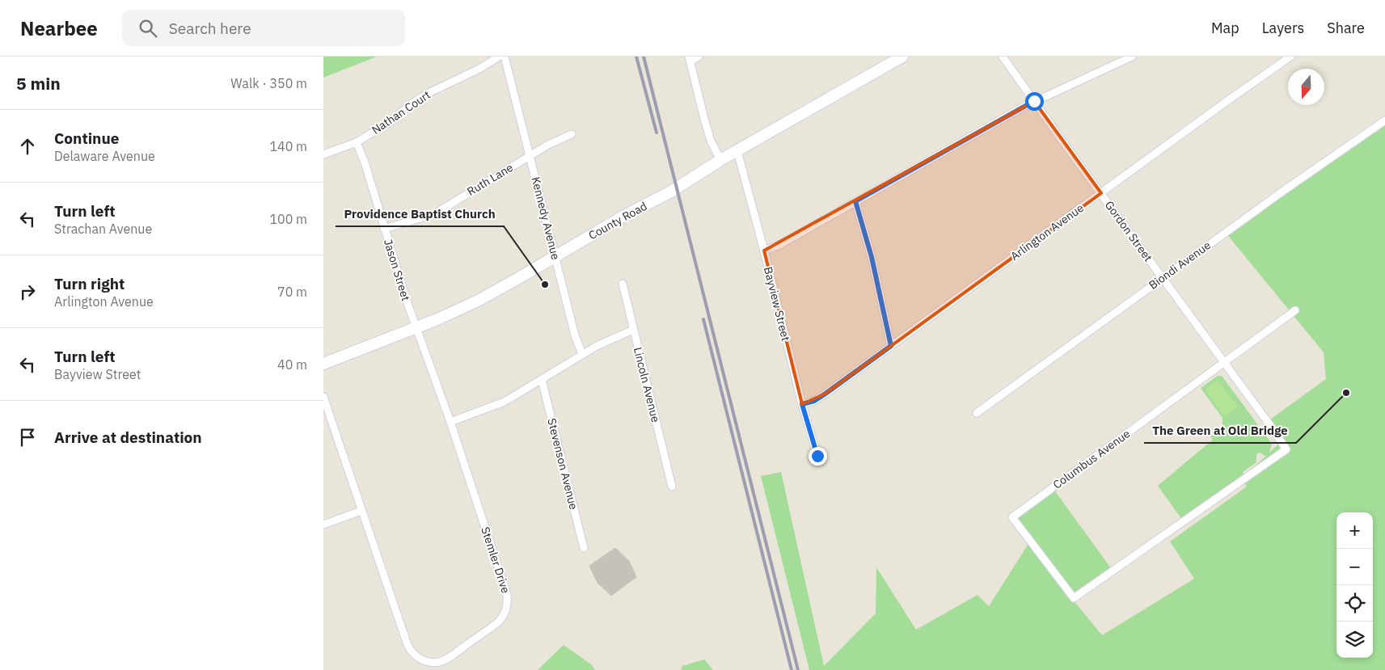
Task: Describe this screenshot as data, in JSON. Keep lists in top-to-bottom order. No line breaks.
{"streets":{"street":["Nathan Court","Ruth Lane","Kennedy Avenue","County Road","Gordon Street","Arlington Avenue","Biondi Avenue","Jason Street","Bayview Street","Lincoln Avenue","Columbus Avenue","Stevenson Avenue","Stemler Drive"]},"crossings":[["Nathan Court","Jason Street"],["Ruth Lane","Kennedy Avenue"],["Ruth Lane","Jason Street"],["Kennedy Avenue","County Road"],["County Road","Jason Street"],["County Road","Bayview Street"],["County Road","Stemler Drive"],["Gordon Street","Arlington Avenue"],["Gordon Street","Biondi Avenue"],["Gordon Street","Columbus Avenue"],["Arlington Avenue","Bayview Street"],["Jason Street","Stemler Drive"]],"places":["Providence Baptist Church","The Green at Old Bridge"],"north":"bottom","page":{"header":"Nearbee","search":"Search here","nav":["Map","Layers","Share"],"heading":["5 min","Walk · 350 m"],"list":[["Continue","Delaware Avenue","140 m"],["Turn left","Strachan Avenue","100 m"],["Turn right","Arlington Avenue","70 m"],["Turn left","Bayview Street","40 m"],"Arrive at destination"],"map_buttons":["+","−"]}}
